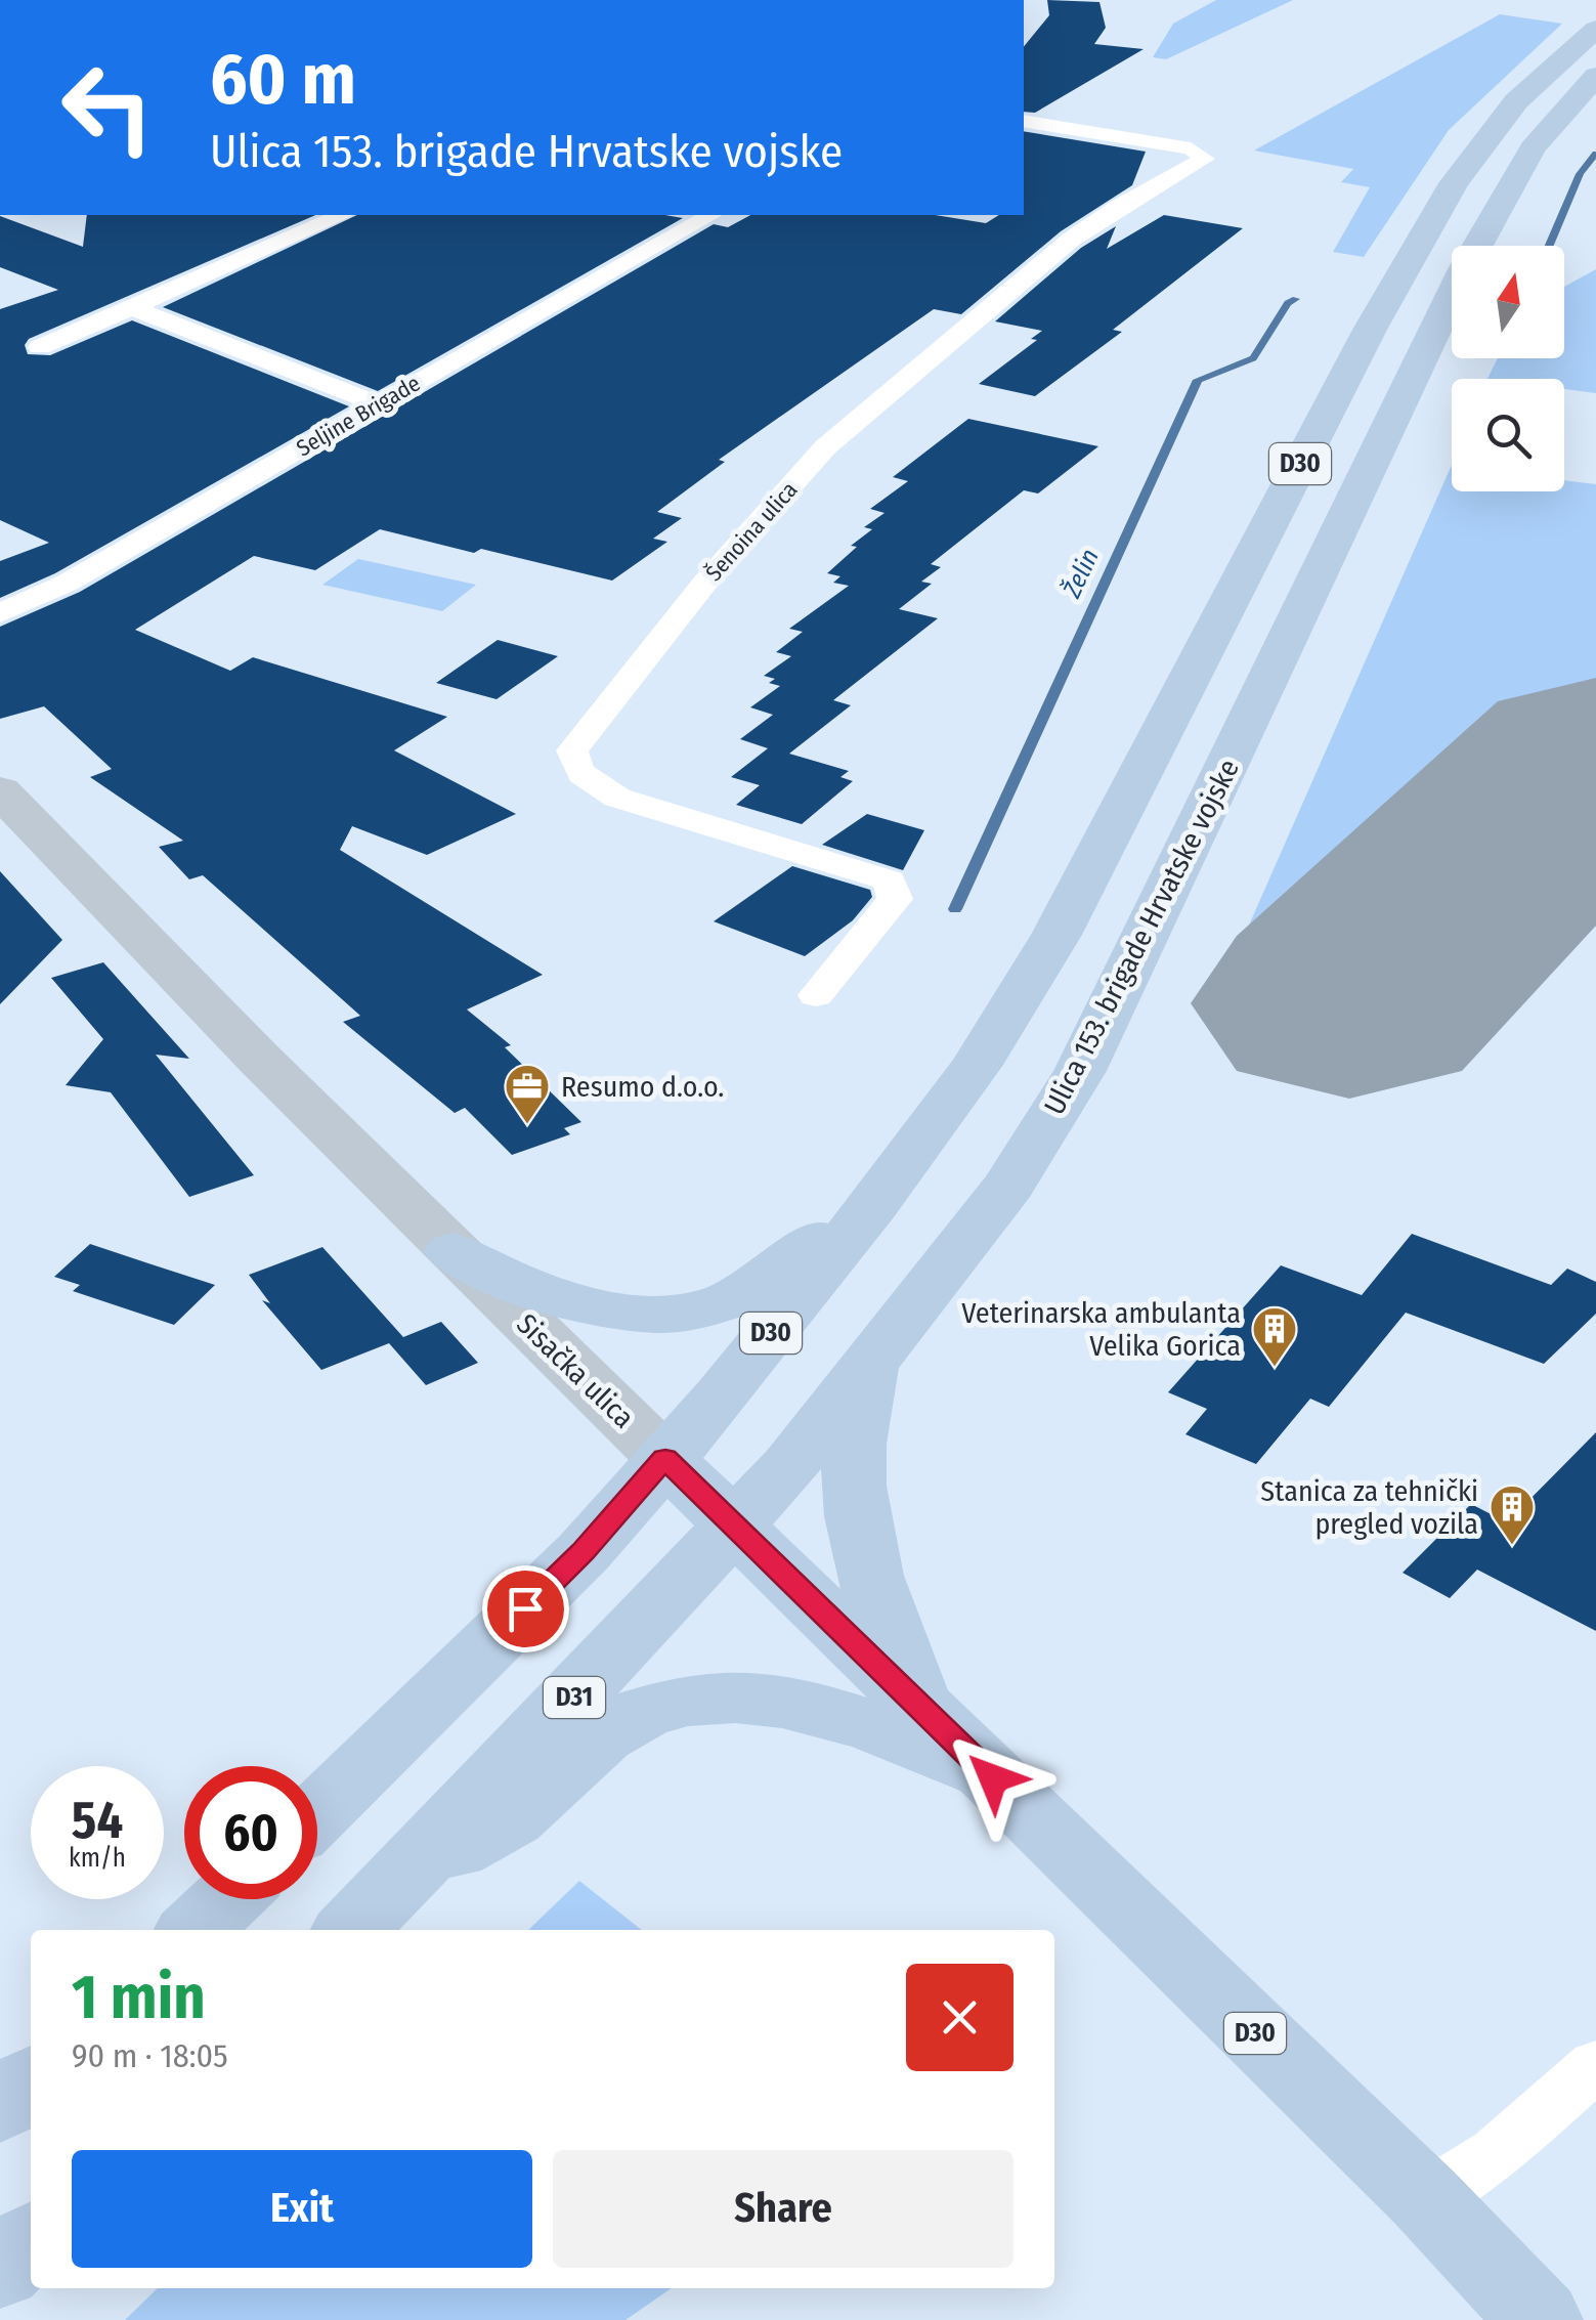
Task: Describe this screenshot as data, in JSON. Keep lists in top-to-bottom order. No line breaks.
{"streets":{"main road":["D30","Ulica 153. brigade Hrvatske vojske","Sisačka ulica","D31"],"street":["Seljine Brigade","Šenoina ulica"]},"crossings":[["D30","Sisačka ulica"],["Ulica 153. brigade Hrvatske vojske","Sisačka ulica"]],"water":["Želin"],"places":{"office":["Resumo d.o.o."],"building":["Veterinarska ambulanta Velika Gorica","Stanica za tehnički pregled vozila"]},"north":"top","page":{"turn":["60 m","Ulica 153. brigade Hrvatske vojske"],"speed":"54 km/h","limit":"60","heading":["1 min","90 m · 18:05"],"buttons":["Exit","Share"]}}
